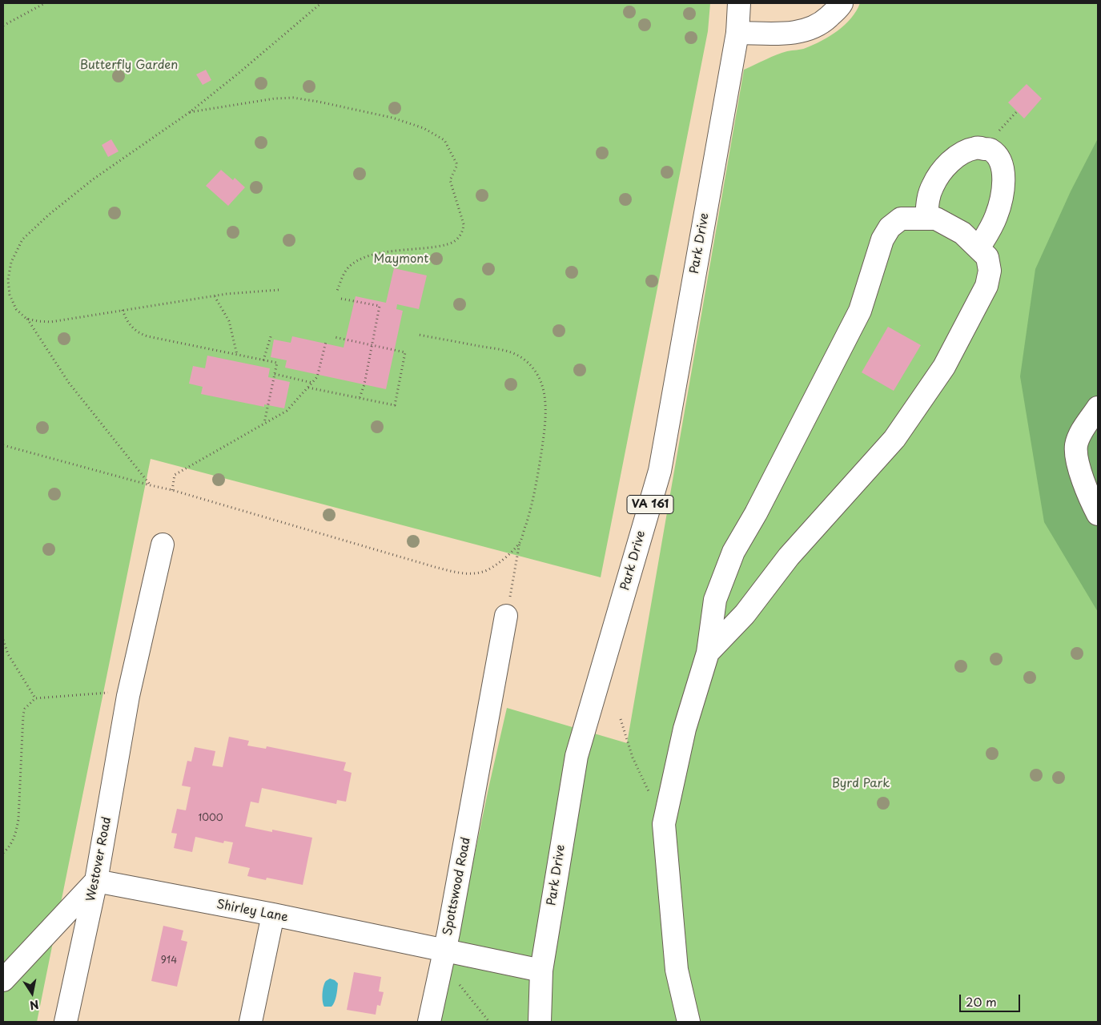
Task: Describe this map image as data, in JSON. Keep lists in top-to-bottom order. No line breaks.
{"streets":{"street":["Park Drive","VA 161","Westover Road","Spottswood Road","Shirley Lane"]},"crossings":[["Park Drive","Shirley Lane"],["Westover Road","Shirley Lane"],["Spottswood Road","Shirley Lane"]],"parks":["Butterfly Garden","Maymont","Byrd Park"],"house_numbers":["1000","914"],"scale_bar":"20 m","north":"bottom"}
